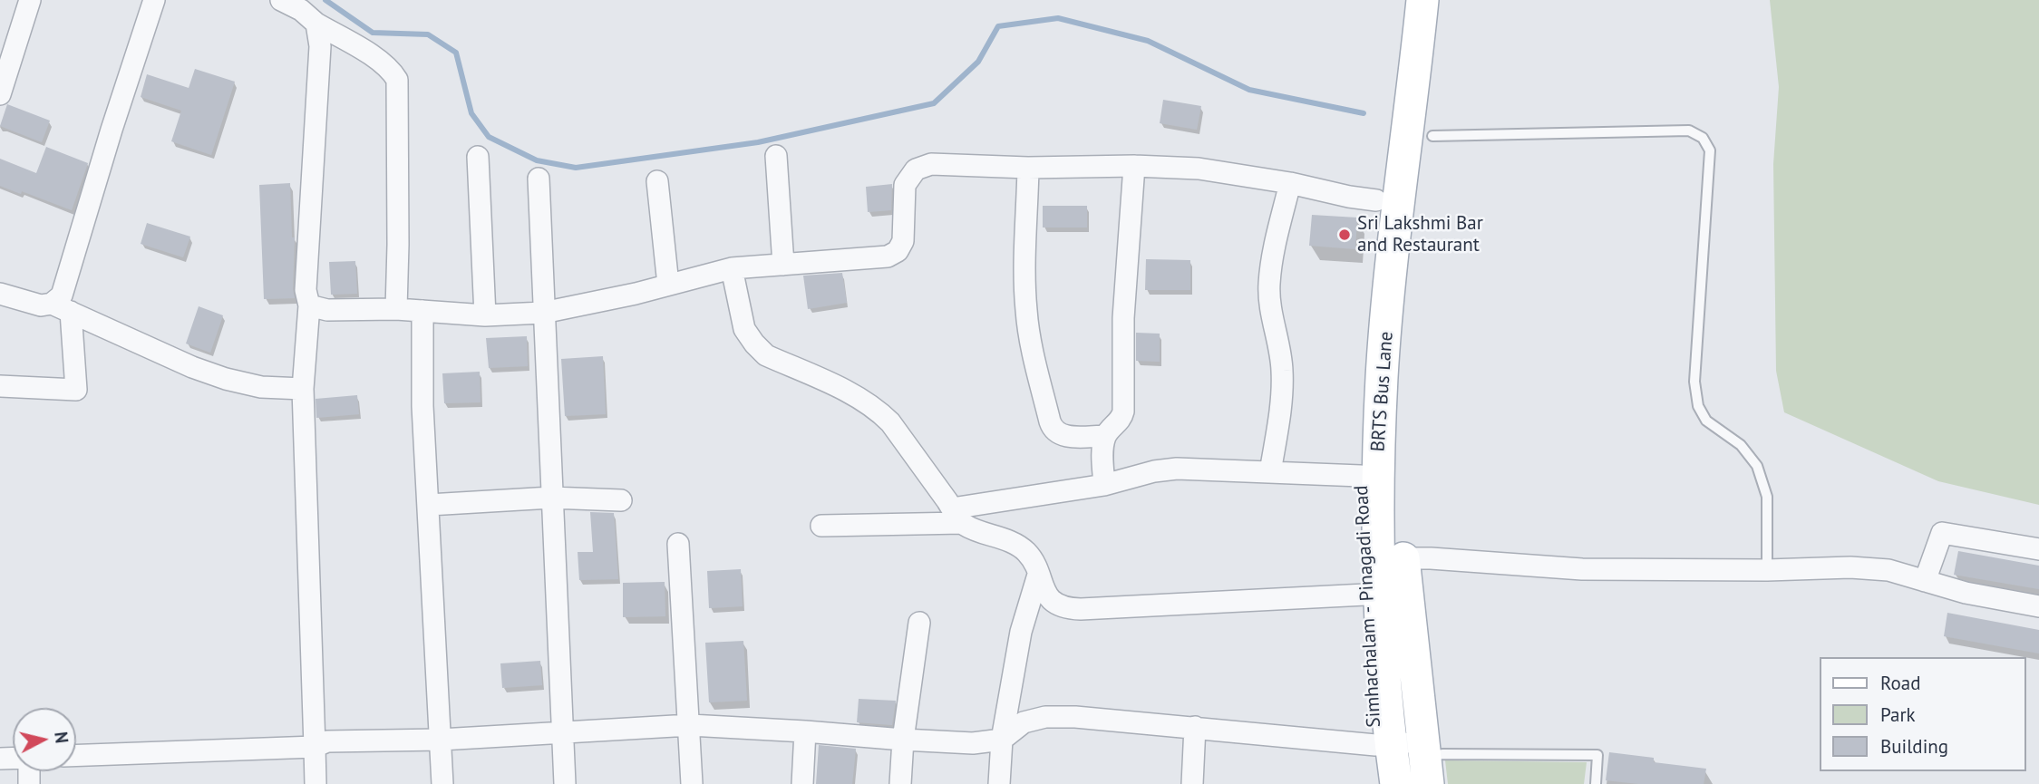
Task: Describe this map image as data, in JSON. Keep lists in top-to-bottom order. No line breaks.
{"streets":{"main road":["BRTS Bus Lane","Simhachalam - Pinagadi Road"]},"crossings":[["BRTS Bus Lane","Simhachalam - Pinagadi Road"]],"places":["Sri Lakshmi Bar and Restaurant"],"legend":["Road","Park","Building"],"north":"right"}
